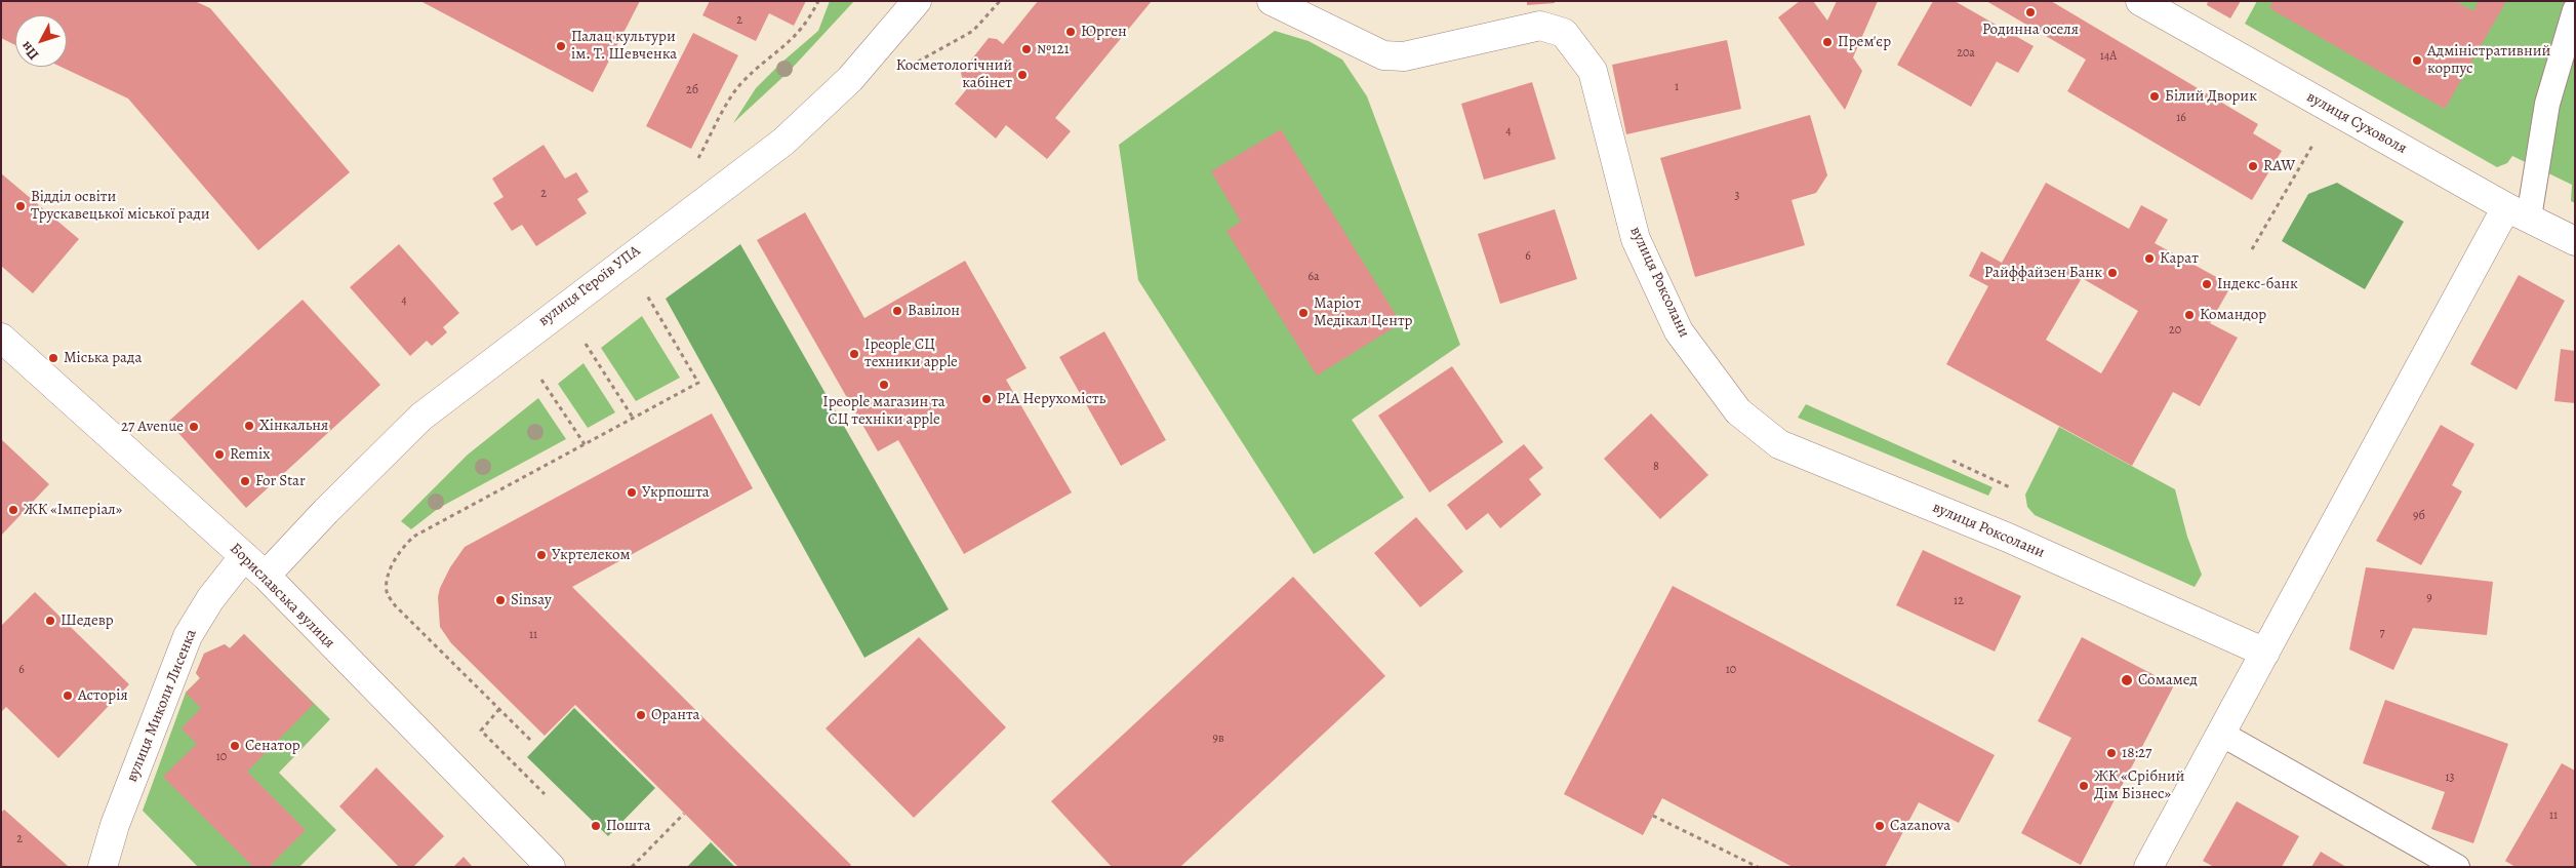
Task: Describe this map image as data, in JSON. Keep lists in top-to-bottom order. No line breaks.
{"streets":{"street":["вулиця Суховоля","вулиця Роксолани","вулиця Героїв УПА","Бориславська вулиця","вулиця Миколи Лисенка"]},"crossings":[["вулиця Героїв УПА","Бориславська вулиця"],["Бориславська вулиця","вулиця Миколи Лисенка"]],"places":["Родинна оселя","Юрген","Прем'єр","Палац культури ім. Т. Шевченка","№121","Адміністративний корпус","Косметологічний кабінет","Білий Дворик","RAW","Відділ освіти Трускавецької міської ради","Карат","Райффайзен Банк","Індекс-банк","Вавілон","Маріот Медікал Центр","Командор","Ipeople СЦ техники apple","Міська рада","Ipeople магазин та СЦ техніки apple","РІА Нерухомість","Хінкальня","27 Avenue","Remix","For Star","Укрпошта","ЖК «Імперіал»","Укртелеком","Sinsay","Шедевр","Сомамед","Асторія","Оранта","Сенатор","18:27","ЖК «Срібний Дім Бізнес»","Пошта","Cazanova"],"house_numbers":["2","20а","14А","1","2б","16","4","2","3","6","6а","4","20","8","9б","9","12","7","11","6","10","9в","10","13","11","2"],"north":"bottom left"}
